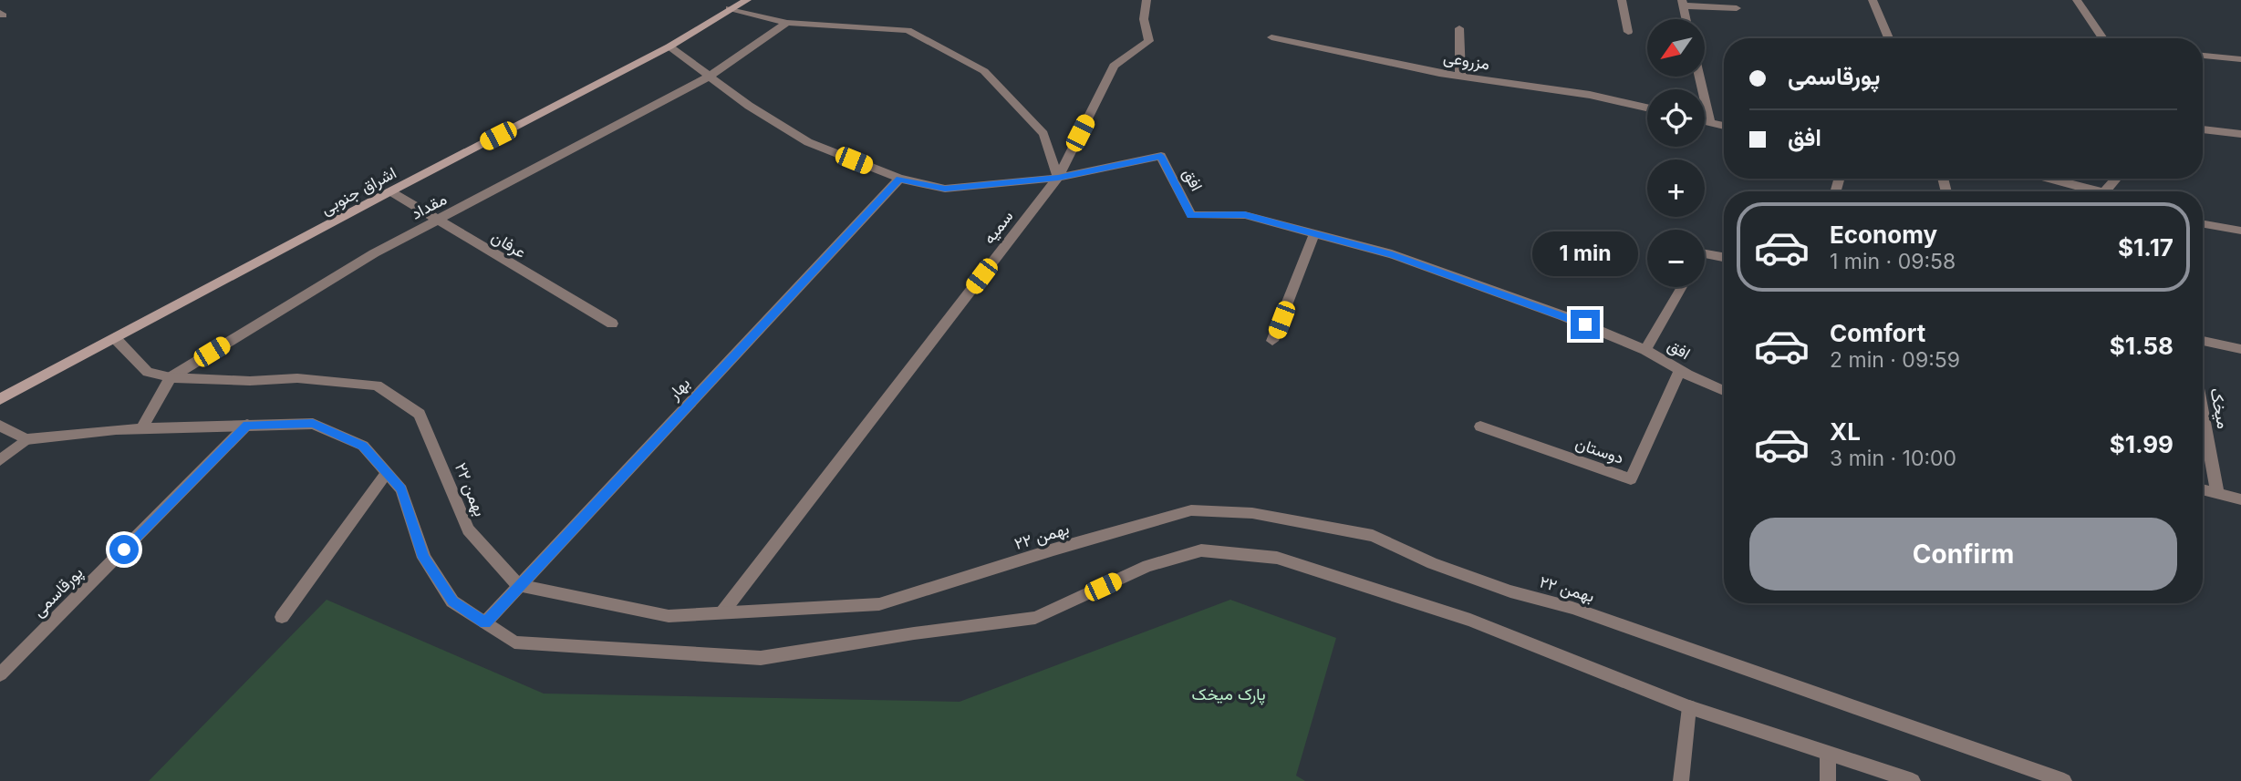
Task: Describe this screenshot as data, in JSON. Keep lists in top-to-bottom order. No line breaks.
{"streets":{"main road":["اشراق جنوبی"],"street":["مزروعی","افق","مقداد","سمیه","عرفان","بهار","میخک","دوستان","۲۲ بهمن","پورقاسمی"]},"crossings":[["افق","اشراق جنوبی"],["افق","مقداد"],["افق","سمیه"],["افق","بهار"],["افق","دوستان"],["اشراق جنوبی","عرفان"],["اشراق جنوبی","۲۲ بهمن"],["مقداد","عرفان"],["مقداد","۲۲ بهمن"],["سمیه","۲۲ بهمن"],["بهار","۲۲ بهمن"]],"parks":["پارک میخک"],"north":"bottom left","page":{"map_buttons":["+","−"],"banner":["پورقاسمی","افق"],"list":[{"name":"Economy","note":"1 min · 09:58","value":"$1.17"},{"name":"Comfort","note":"2 min · 09:59","value":"$1.58"},{"name":"XL","note":"3 min · 10:00","value":"$1.99"}],"bubble":"1 min","buttons":"Confirm"}}
